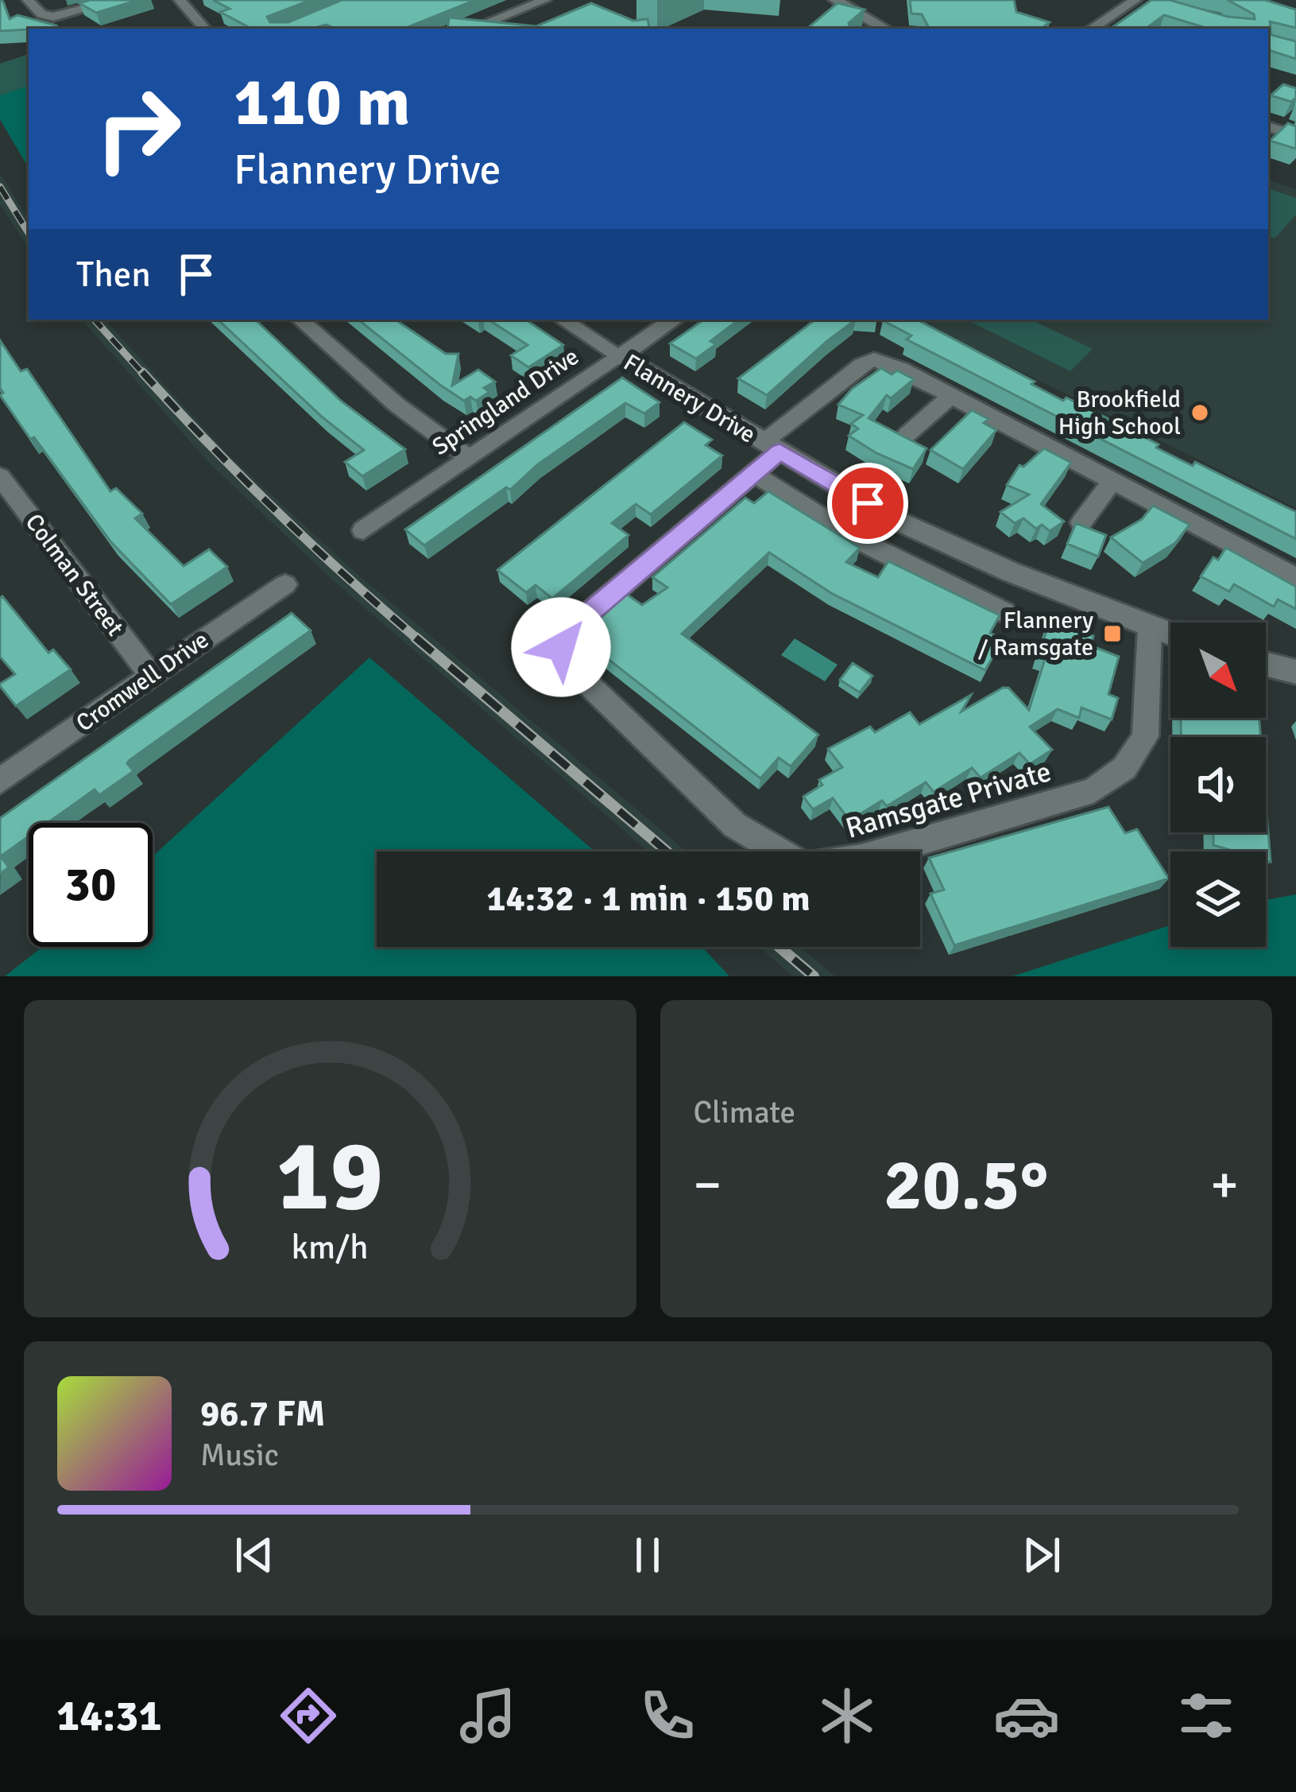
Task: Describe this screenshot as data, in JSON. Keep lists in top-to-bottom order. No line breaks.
{"streets":{"street":["Flannery Drive","Springland Drive","Colman Street","Cromwell Drive","Ramsgate Private"]},"crossings":[["Flannery Drive","Springland Drive"],["Flannery Drive","Ramsgate Private"],["Colman Street","Cromwell Drive"]],"places":{"other":["Brookfield High School"],"transit":["Flannery / Ramsgate"]},"north":"bottom right","page":{"turn":["110 m","Flannery Drive"],"then":"Then","limit":"30","trip":"14:32 · 1 min · 150 m","tile":"Climate","heat":["−","20.5°","+"],"song":["96.7 FM","Music"],"tabs":"14:31","gauge":["19","km/h"]}}
